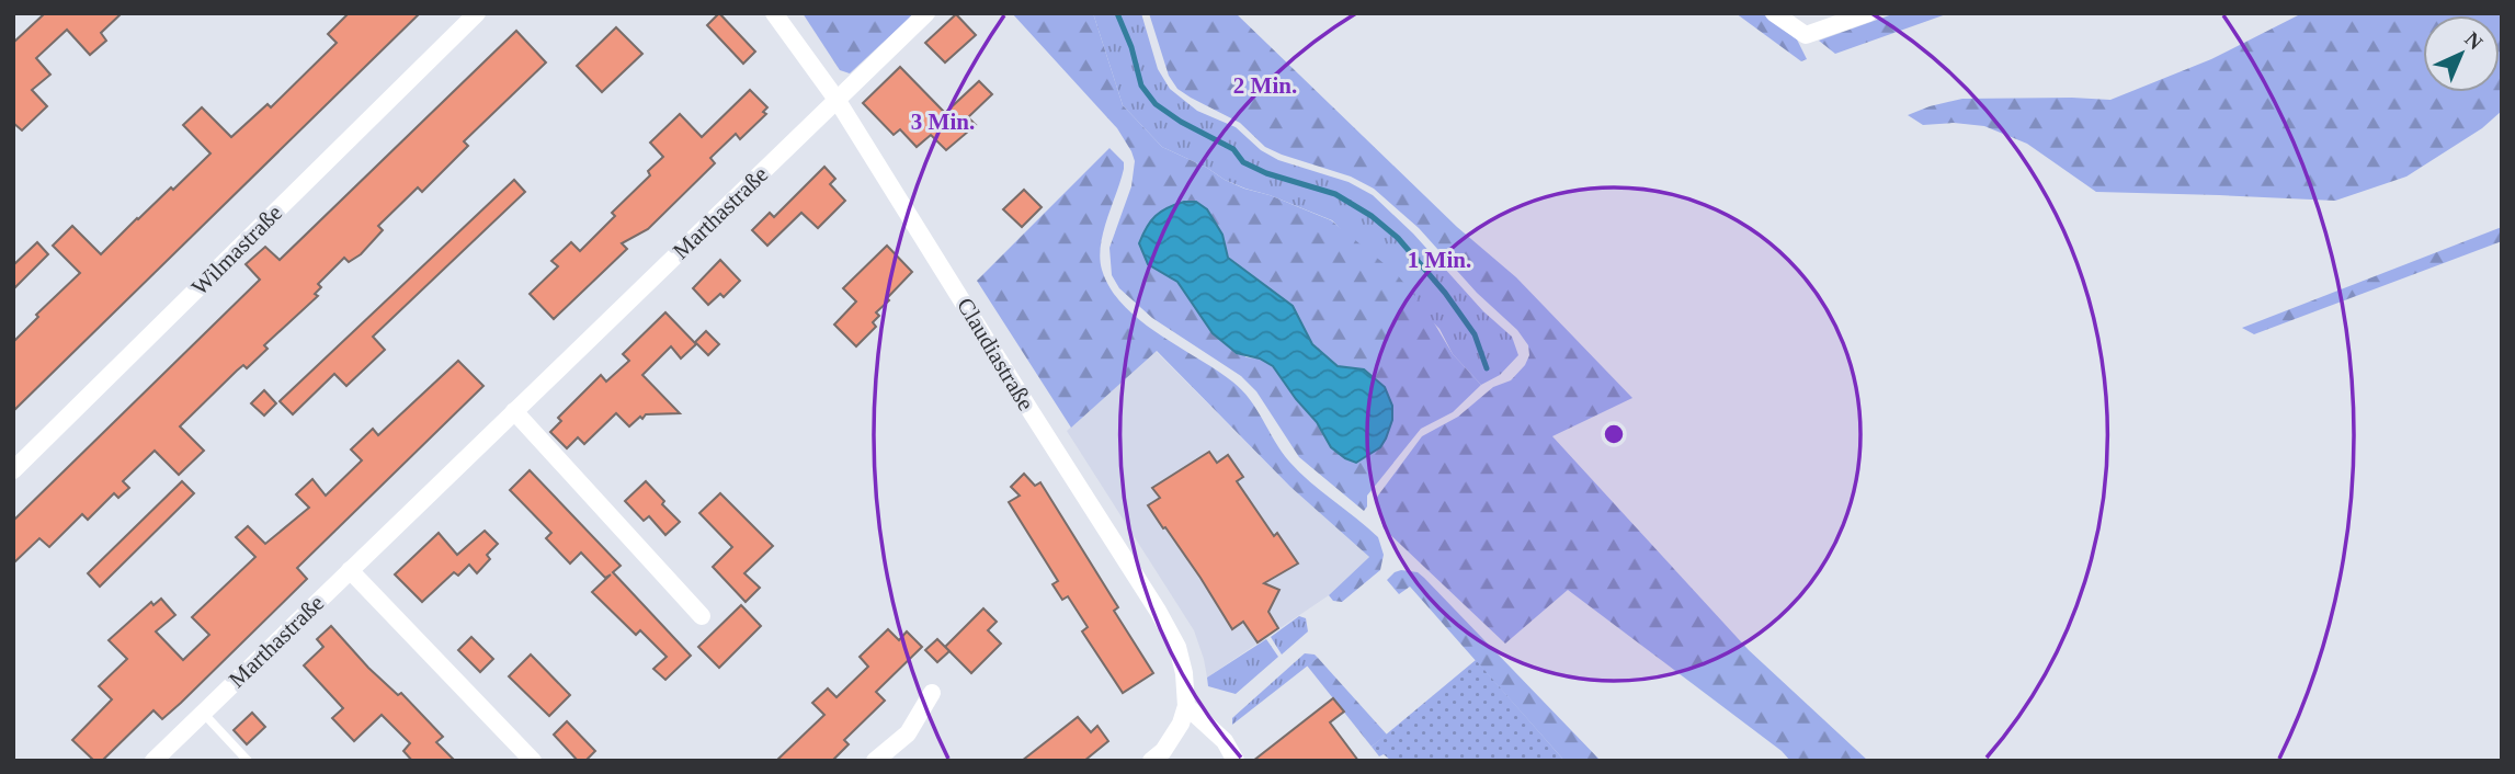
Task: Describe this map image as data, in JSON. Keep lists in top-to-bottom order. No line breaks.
{"streets":{"street":["Marthastraße","Wilmastraße","Claudiastraße"]},"crossings":[["Marthastraße","Claudiastraße"]],"north":"top right","rings":["2 Min.","3 Min.","1 Min."]}
